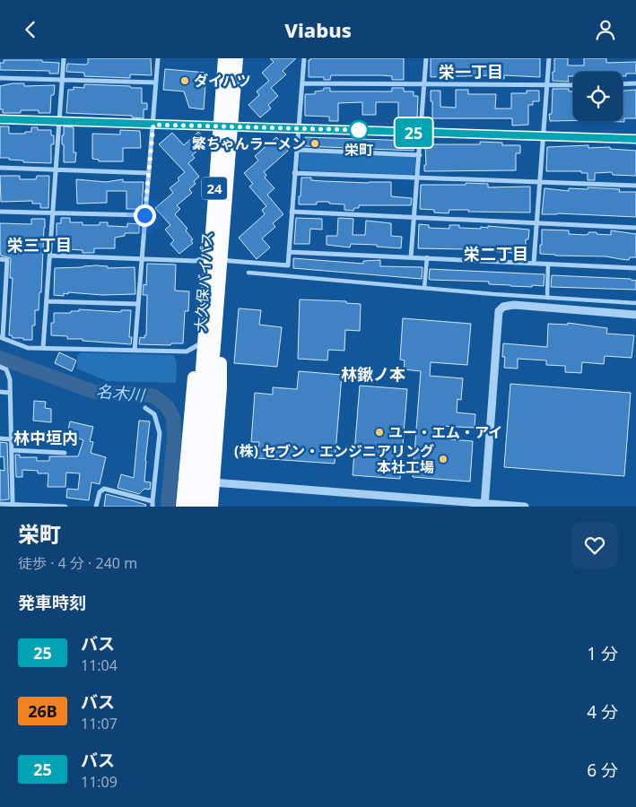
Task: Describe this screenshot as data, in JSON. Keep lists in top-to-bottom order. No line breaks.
{"streets":{"highway":["24","大久保バイパス"]},"districts":["栄一丁目","栄三丁目","栄二丁目","林鍬ノ本","林中垣内"],"water":["名木川"],"places":["ダイハツ","栄町","繁ちゃんラーメン","ユー・エム・アイ","(株) セブン・エンジニアリング 本社工場"],"lines":["bus line 25"],"page":{"header":"Viabus","on_map":"25","heading":[["栄町","徒歩 · 4 分 · 240 m"],"発車時刻"],"list":[{"mark":"25","name":"バス","note":"11:04","value":"1 分"},{"mark":"26B","name":"バス","note":"11:07","value":"4 分"},{"mark":"25","name":"バス","note":"11:09","value":"6 分"}]}}
